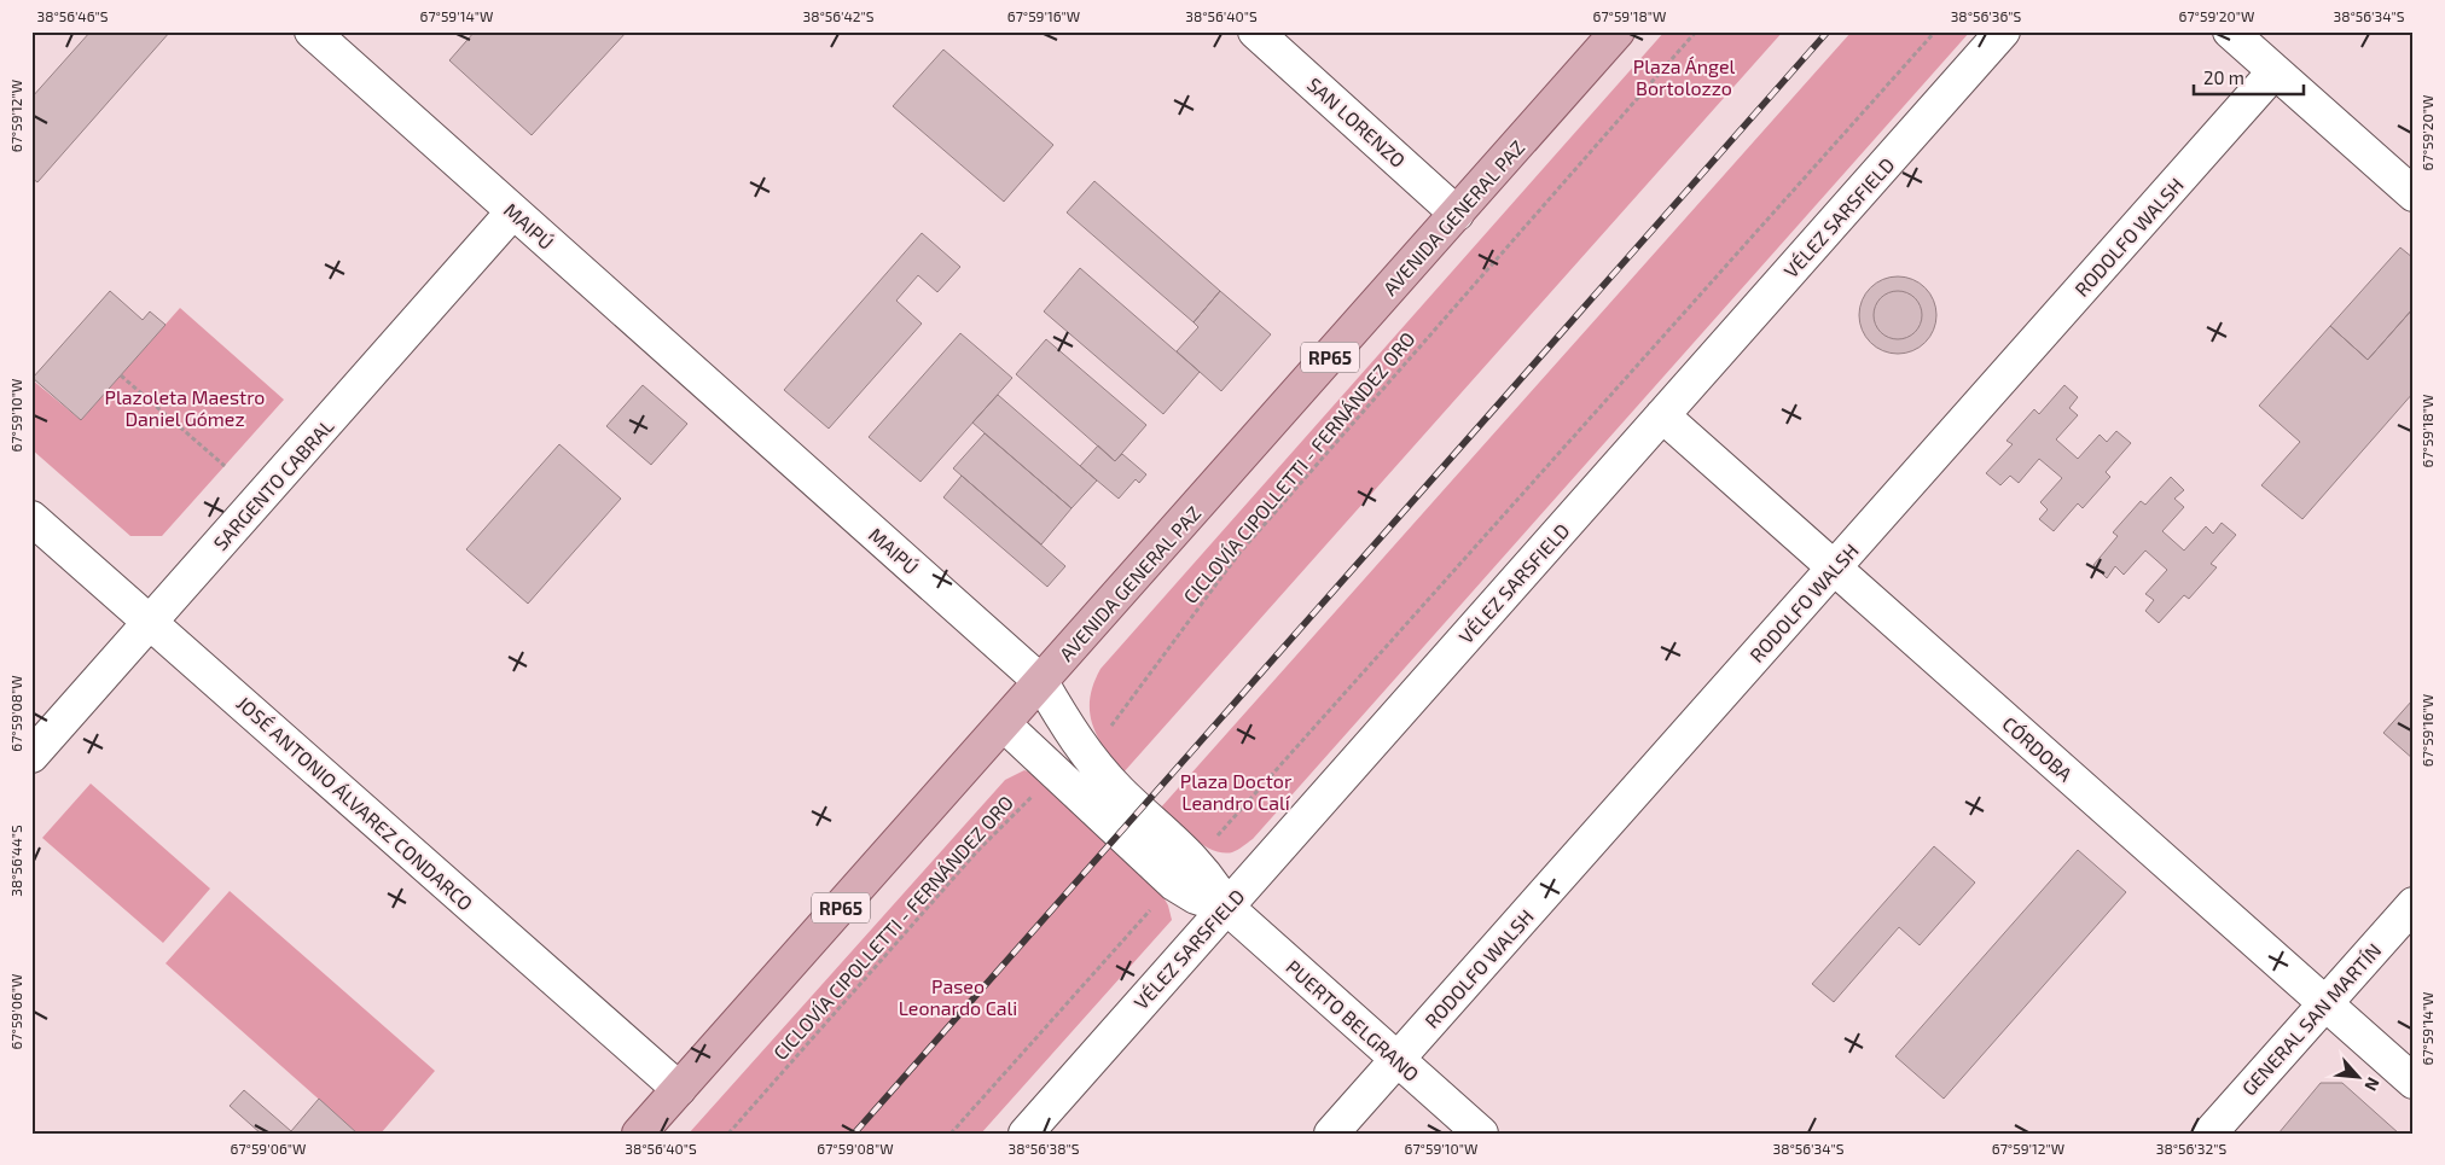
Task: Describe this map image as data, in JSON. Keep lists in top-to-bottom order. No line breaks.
{"streets":{"main road":["AVENIDA GENERAL PAZ","RP65"],"street":["SAN LORENZO","VÉLEZ SARSFIELD","MAIPÚ","RODOLFO WALSH","SARGENTO CABRAL","CÓRDOBA","JOSÉ ANTONIO ÁLVAREZ CONDARCO","GENERAL SAN MARTÍN","PUERTO BELGRANO"],"path":["CICLOVÍA CIPOLLETTI - FERNÁNDEZ ORO"]},"crossings":[["SAN LORENZO","AVENIDA GENERAL PAZ"],["AVENIDA GENERAL PAZ","MAIPÚ"],["AVENIDA GENERAL PAZ","JOSÉ ANTONIO ÁLVAREZ CONDARCO"],["VÉLEZ SARSFIELD","MAIPÚ"],["VÉLEZ SARSFIELD","CÓRDOBA"],["VÉLEZ SARSFIELD","PUERTO BELGRANO"],["MAIPÚ","CICLOVÍA CIPOLLETTI - FERNÁNDEZ ORO"],["MAIPÚ","SARGENTO CABRAL"],["MAIPÚ","PUERTO BELGRANO"],["RODOLFO WALSH","CÓRDOBA"],["RODOLFO WALSH","PUERTO BELGRANO"],["SARGENTO CABRAL","JOSÉ ANTONIO ÁLVAREZ CONDARCO"],["CÓRDOBA","GENERAL SAN MARTÍN"]],"parks":["Plaza Ángel Bortolozzo","Plazoleta Maestro Daniel Gómez","Plaza Doctor Leandro Calí","Paseo Leonardo Cali"],"scale_bar":"20 m","north":"bottom right","coordinates":["38°56'46\"S","67°59'14\"W","38°56'42\"S","67°59'16\"W","38°56'40\"S","67°59'18\"W","38°56'36\"S","67°59'20\"W","38°56'34\"S","67°59'12\"W","67°59'10\"W","67°59'08\"W","38°56'44\"S","67°59'06\"W","38°56'38\"S","38°56'32\"S"]}
